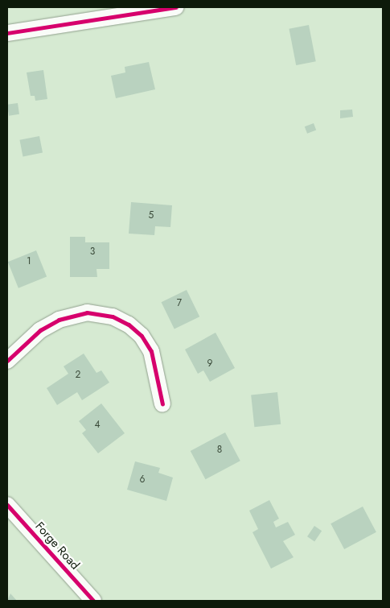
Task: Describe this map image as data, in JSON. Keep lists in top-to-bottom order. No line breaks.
{"streets":{"street":["Forge Road"]},"house_numbers":["5","3","1","7","9","2","4","8","6"]}
